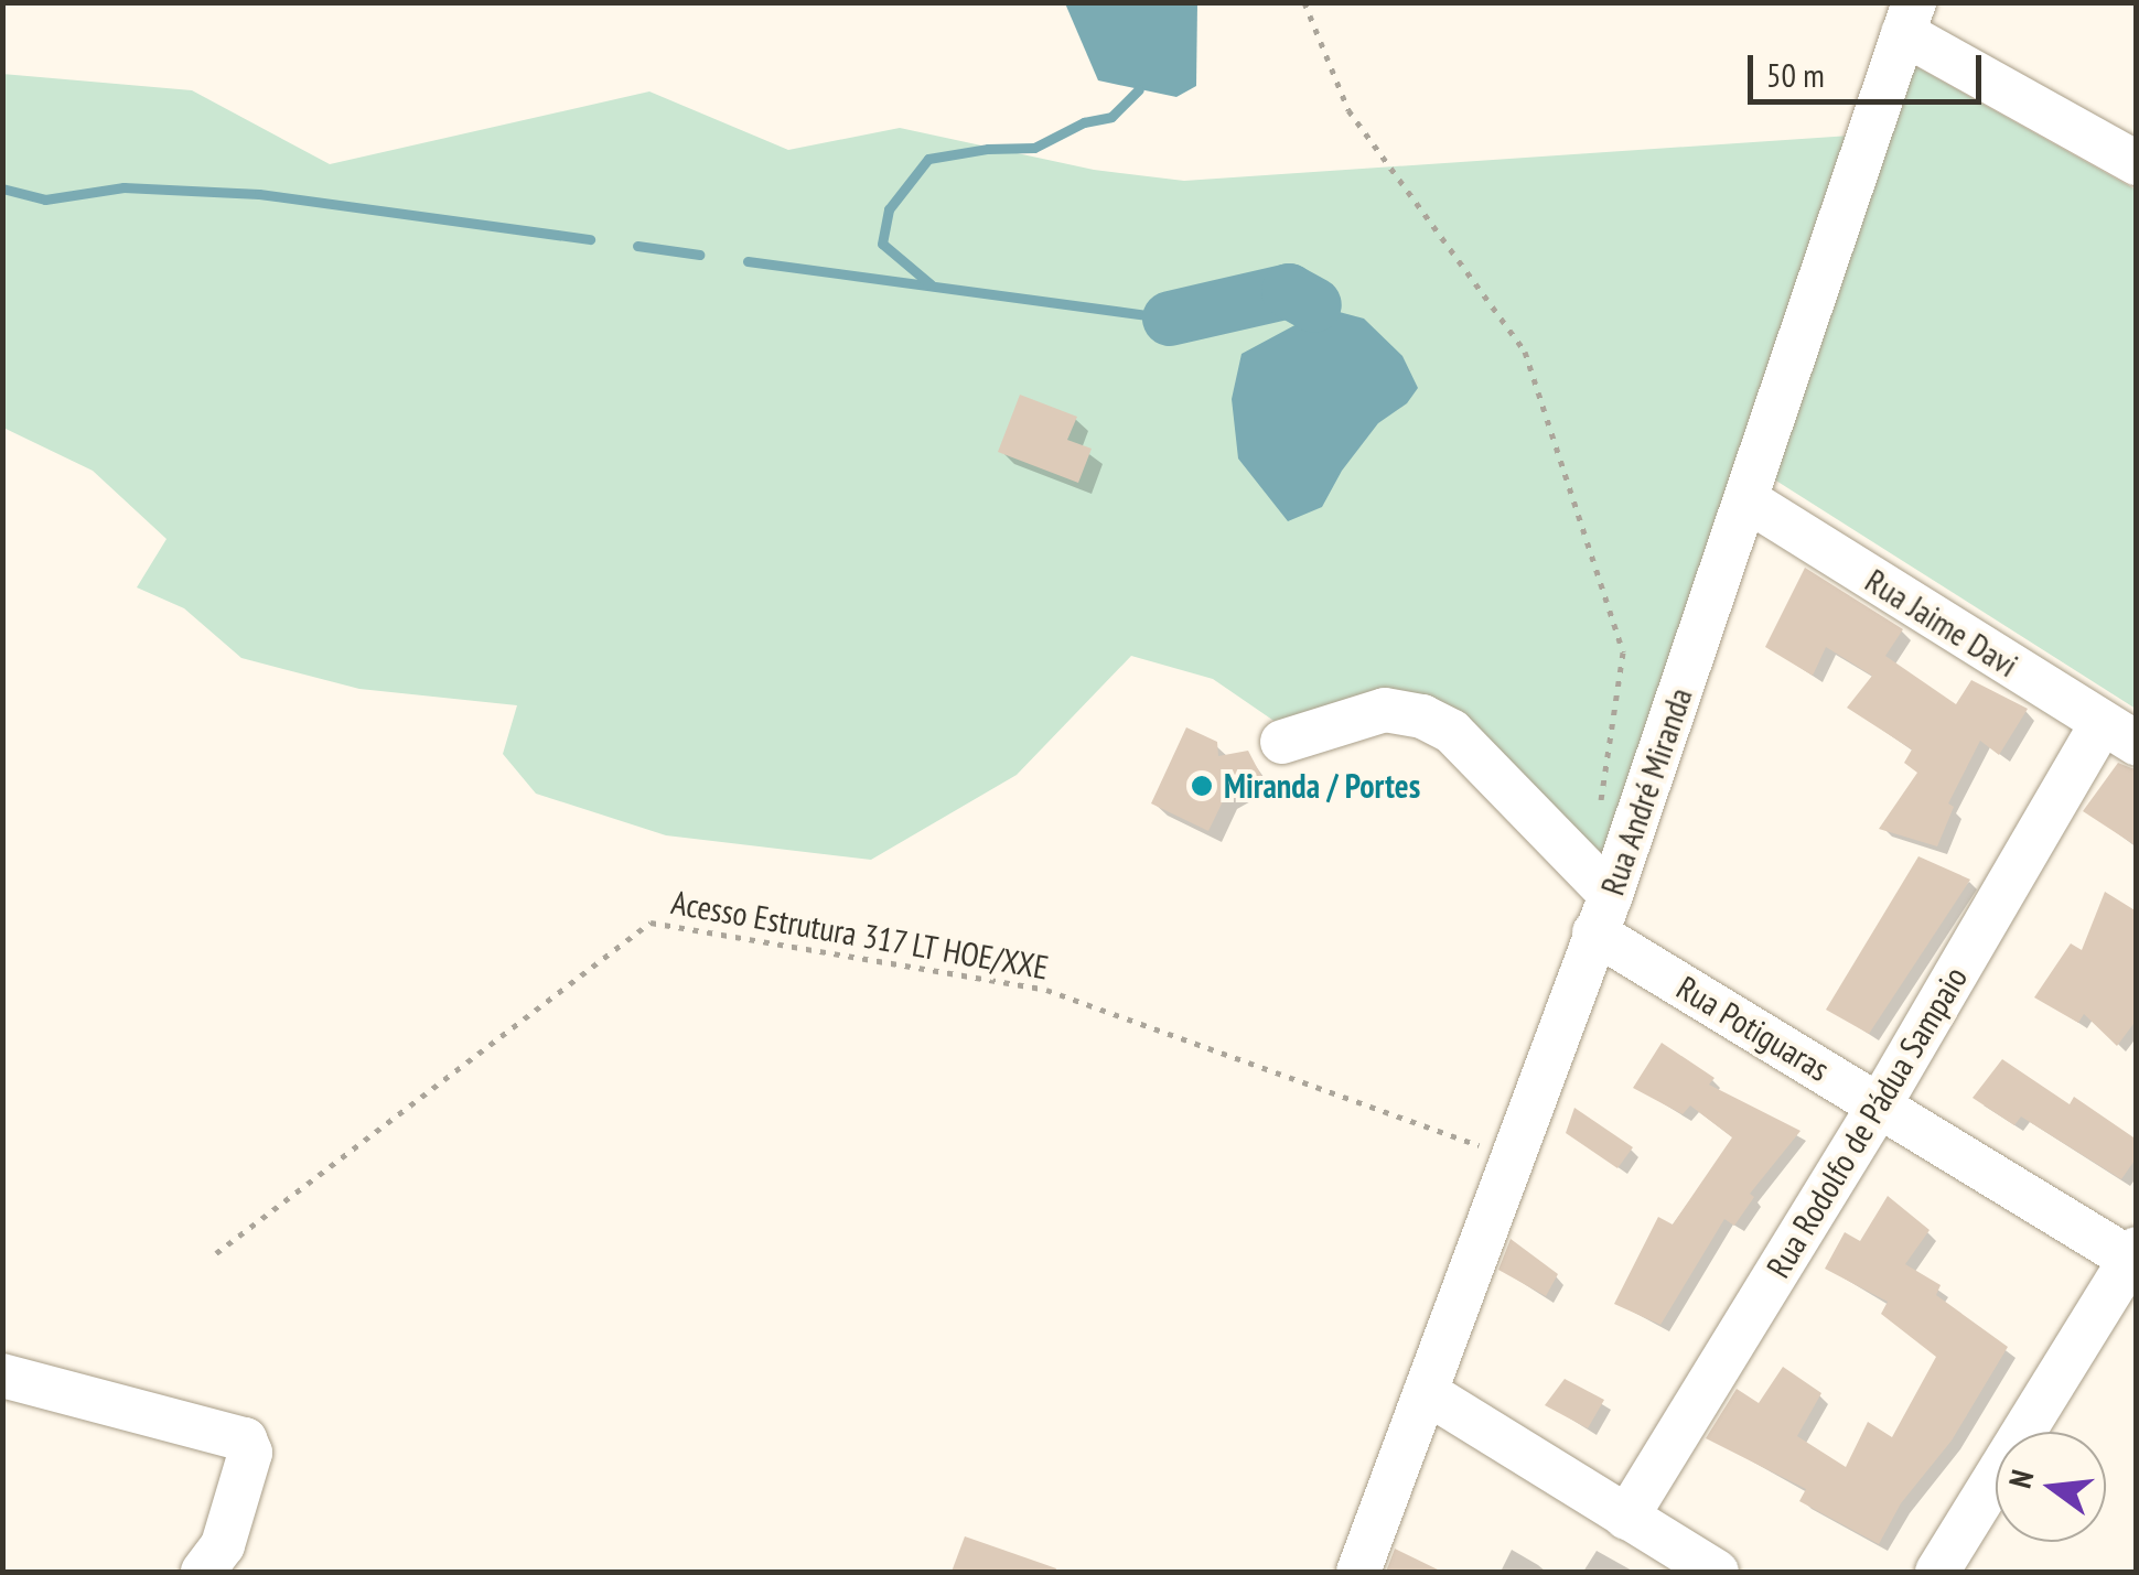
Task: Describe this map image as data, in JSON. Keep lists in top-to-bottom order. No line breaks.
{"streets":{"street":["Rua Jaime Davi","Rua André Miranda","Rua Potiguaras","Rua Rodolfo de Pádua Sampaio"],"path":["Acesso Estrutura 317 LT HOE/XXE"]},"crossings":[["Rua Jaime Davi","Rua André Miranda"],["Rua Jaime Davi","Rua Rodolfo de Pádua Sampaio"],["Rua André Miranda","Acesso Estrutura 317 LT HOE/XXE"],["Rua André Miranda","Rua Potiguaras"],["Rua Potiguaras","Rua Rodolfo de Pádua Sampaio"]],"places":["Miranda / Portes"],"scale_bar":"50 m","north":"left"}
